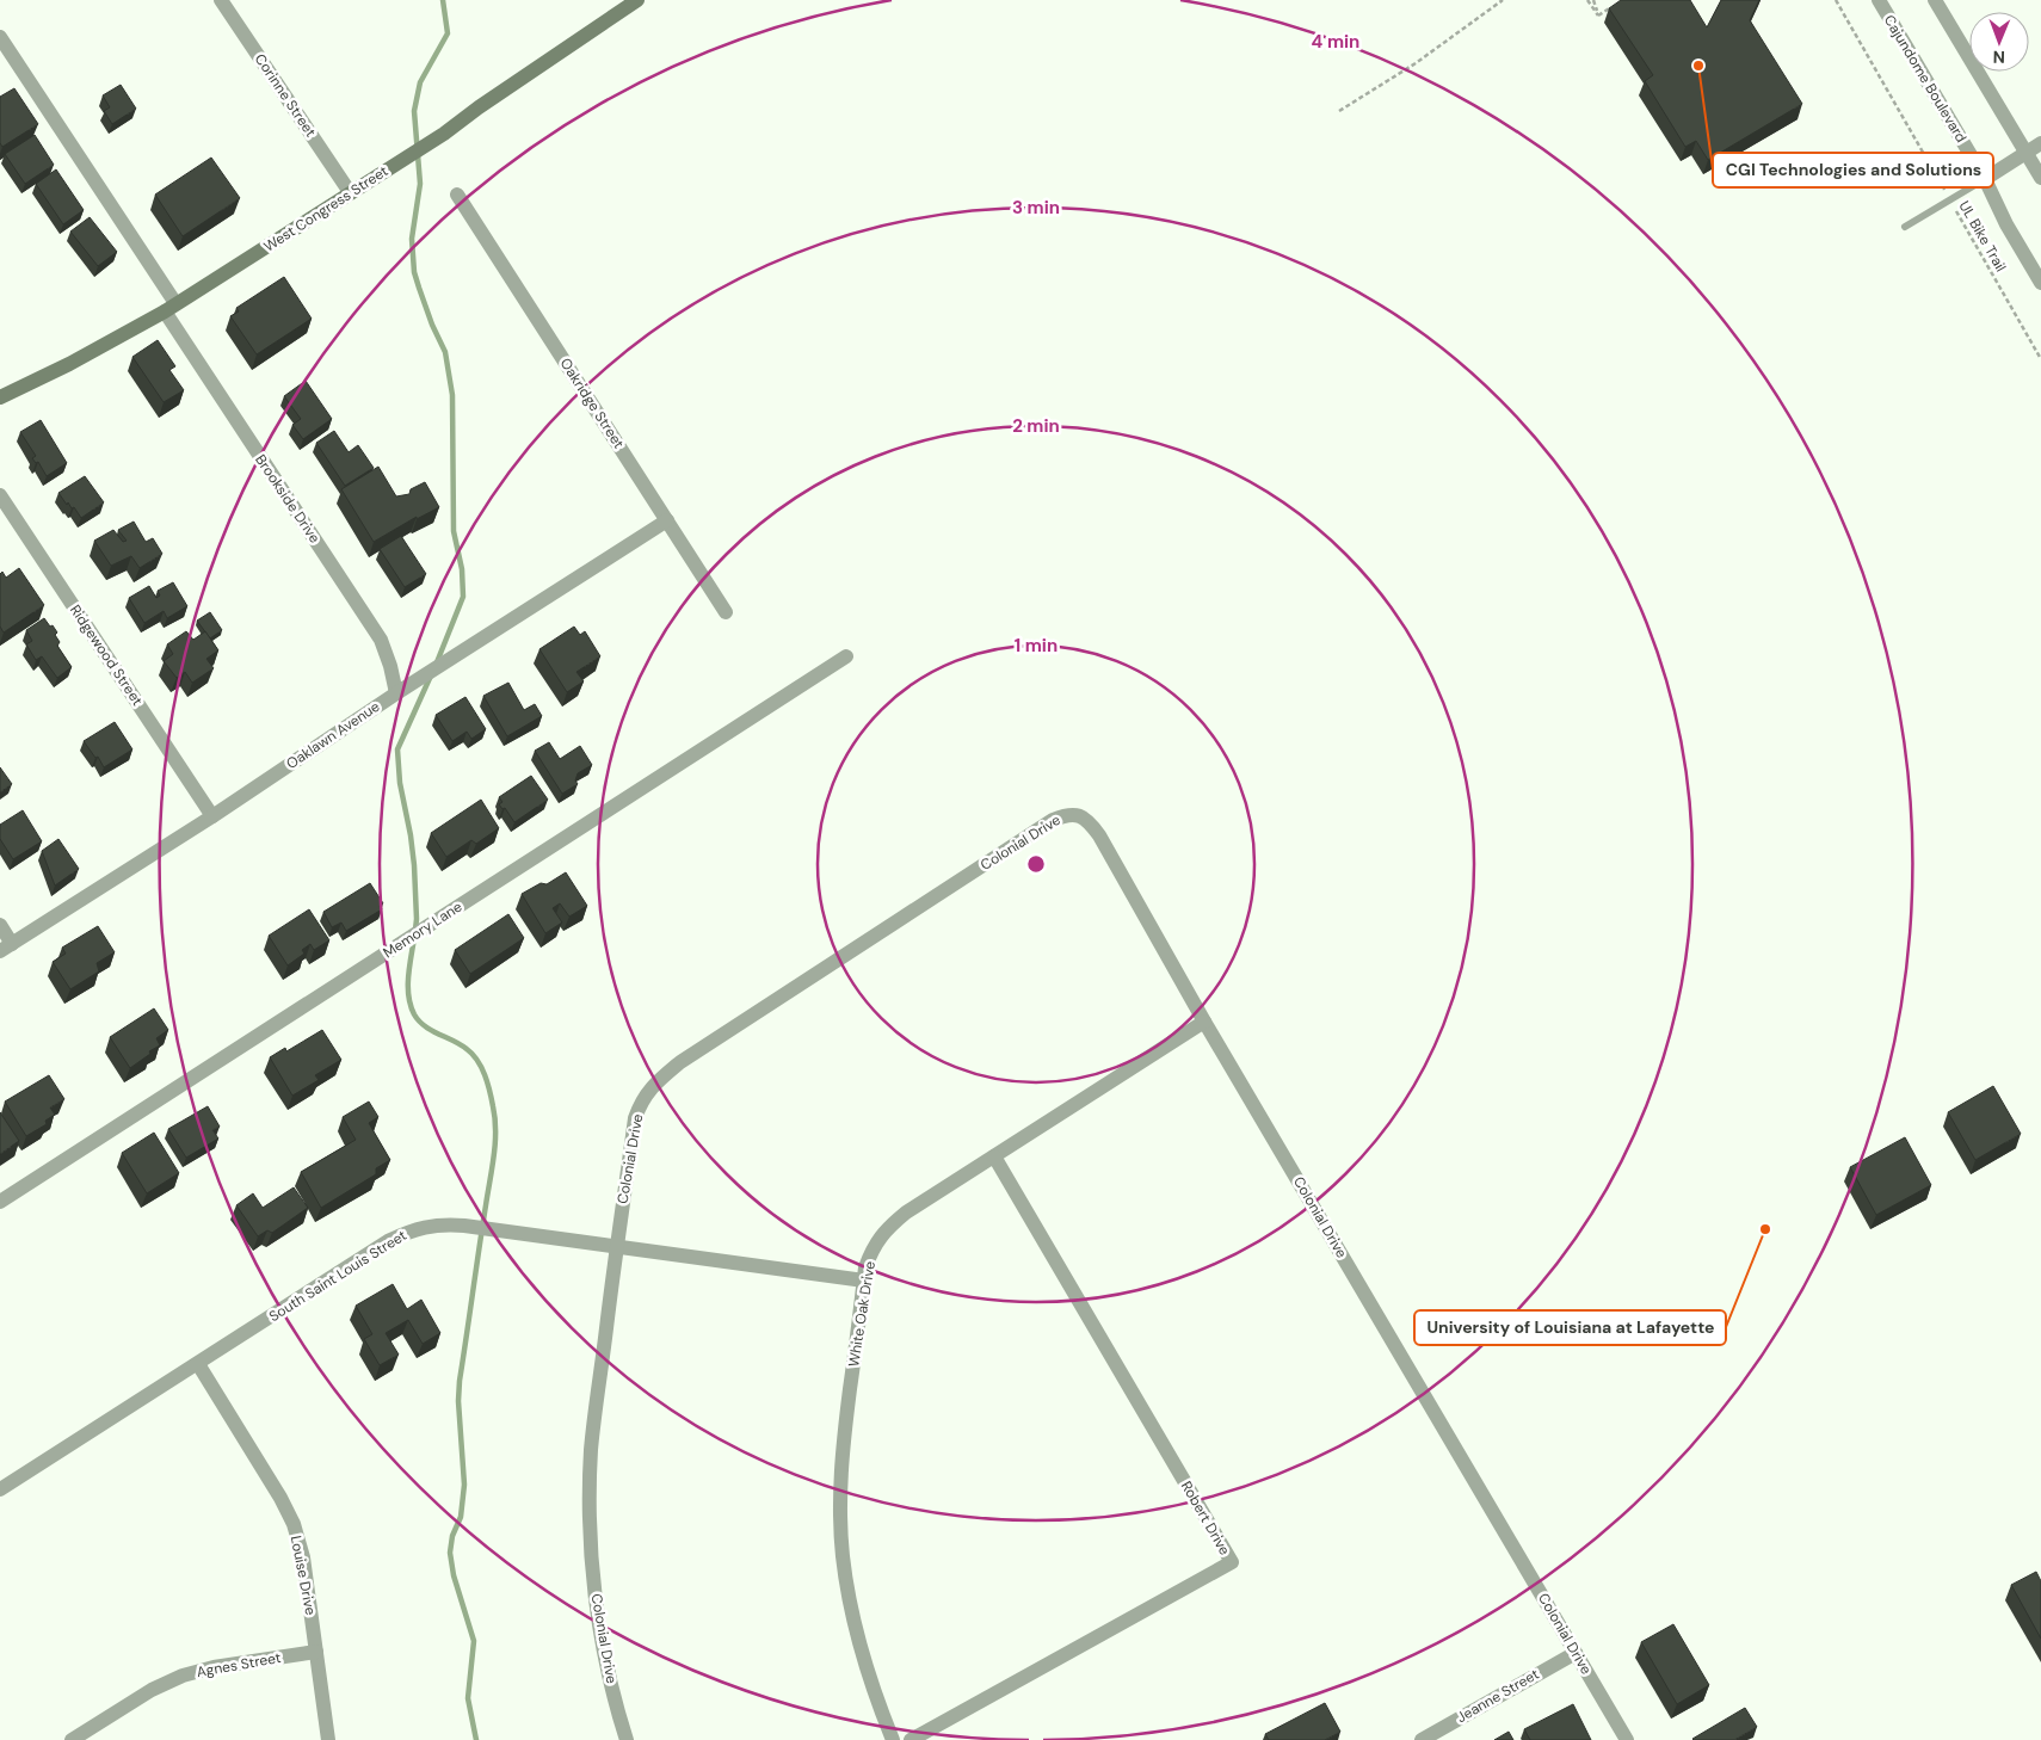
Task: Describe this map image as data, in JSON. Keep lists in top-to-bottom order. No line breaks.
{"streets":{"main road":["West Congress Street"],"street":["Cajundome Boulevard","Corinne Street","Oakridge Street","Brookside Drive","Ridgewood Street","Oaklawn Avenue","Colonial Drive","Memory Lane","South Saint Louis Street","White Oak Drive","Robert Drive","Louise Drive","Agnes Street","Jeanne Street"],"path":["UL Bike Trail"]},"crossings":[["Corinne Street","West Congress Street"],["West Congress Street","Brookside Drive"],["Oakridge Street","Oaklawn Avenue"],["Brookside Drive","Oaklawn Avenue"],["Ridgewood Street","Oaklawn Avenue"],["Colonial Drive","South Saint Louis Street"],["Colonial Drive","White Oak Drive"],["Colonial Drive","Jeanne Street"],["South Saint Louis Street","White Oak Drive"],["South Saint Louis Street","Louise Drive"],["White Oak Drive","Robert Drive"],["Louise Drive","Agnes Street"]],"places":["CGI Technologies and Solutions","University of Louisiana at Lafayette"],"north":"bottom","rings":["4 min","3 min","2 min","1 min"]}
